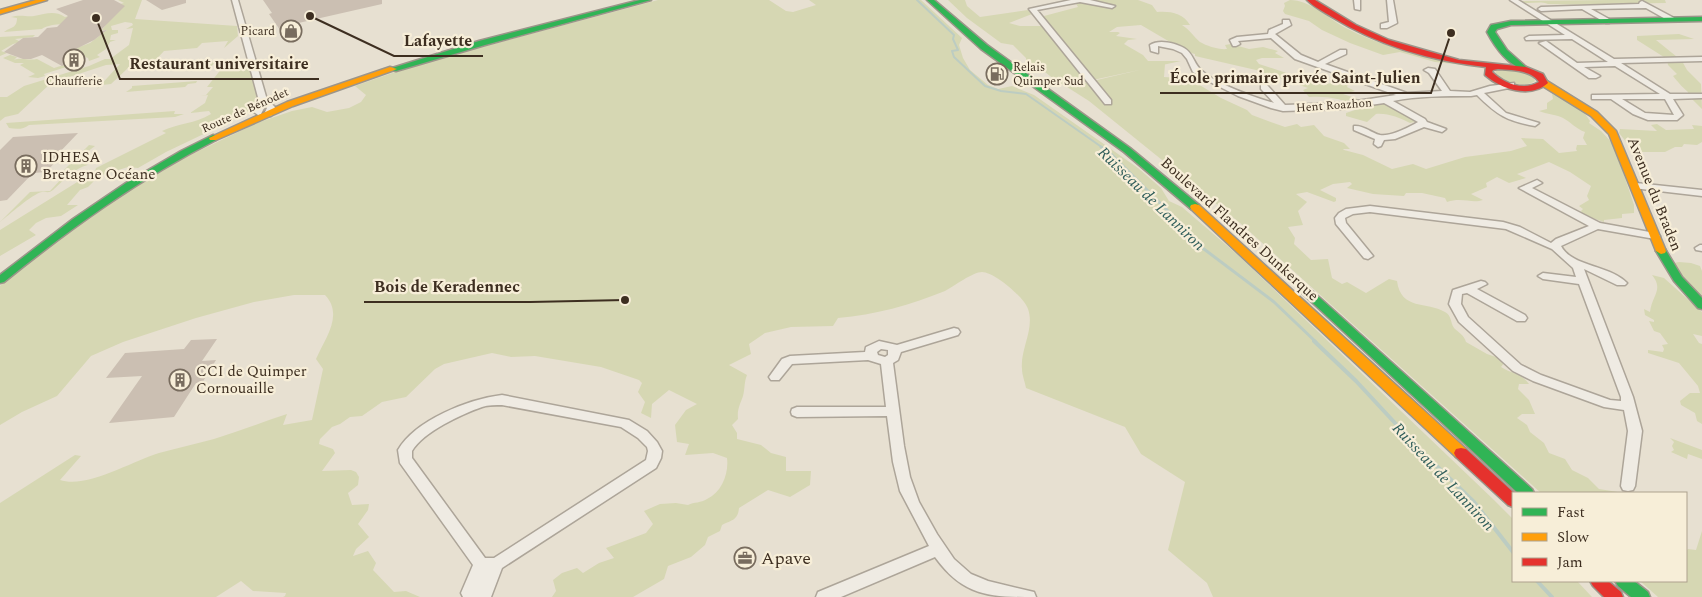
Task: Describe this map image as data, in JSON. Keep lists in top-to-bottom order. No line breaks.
{"streets":{"main road":["Route de Bénodet","Avenue du Braden","Boulevard Flandres Dunkerque"],"street":["Hent Roazhon"]},"crossings":[["Hent Roazhon","Avenue du Braden"]],"water":["Ruisseau de Lanniron"],"places":{"other":["Lafayette","Restaurant universitaire","École primaire privée Saint-Julien","Bois de Keradennec"],"shop":["Picard"],"building":["Chaufferie","IDHESA Bretagne Océane","CCI de Quimper Cornouaille"],"fuel station":["Relais Quimper Sud"],"office":["Apave"]},"legend":["Fast","Slow","Jam"]}
